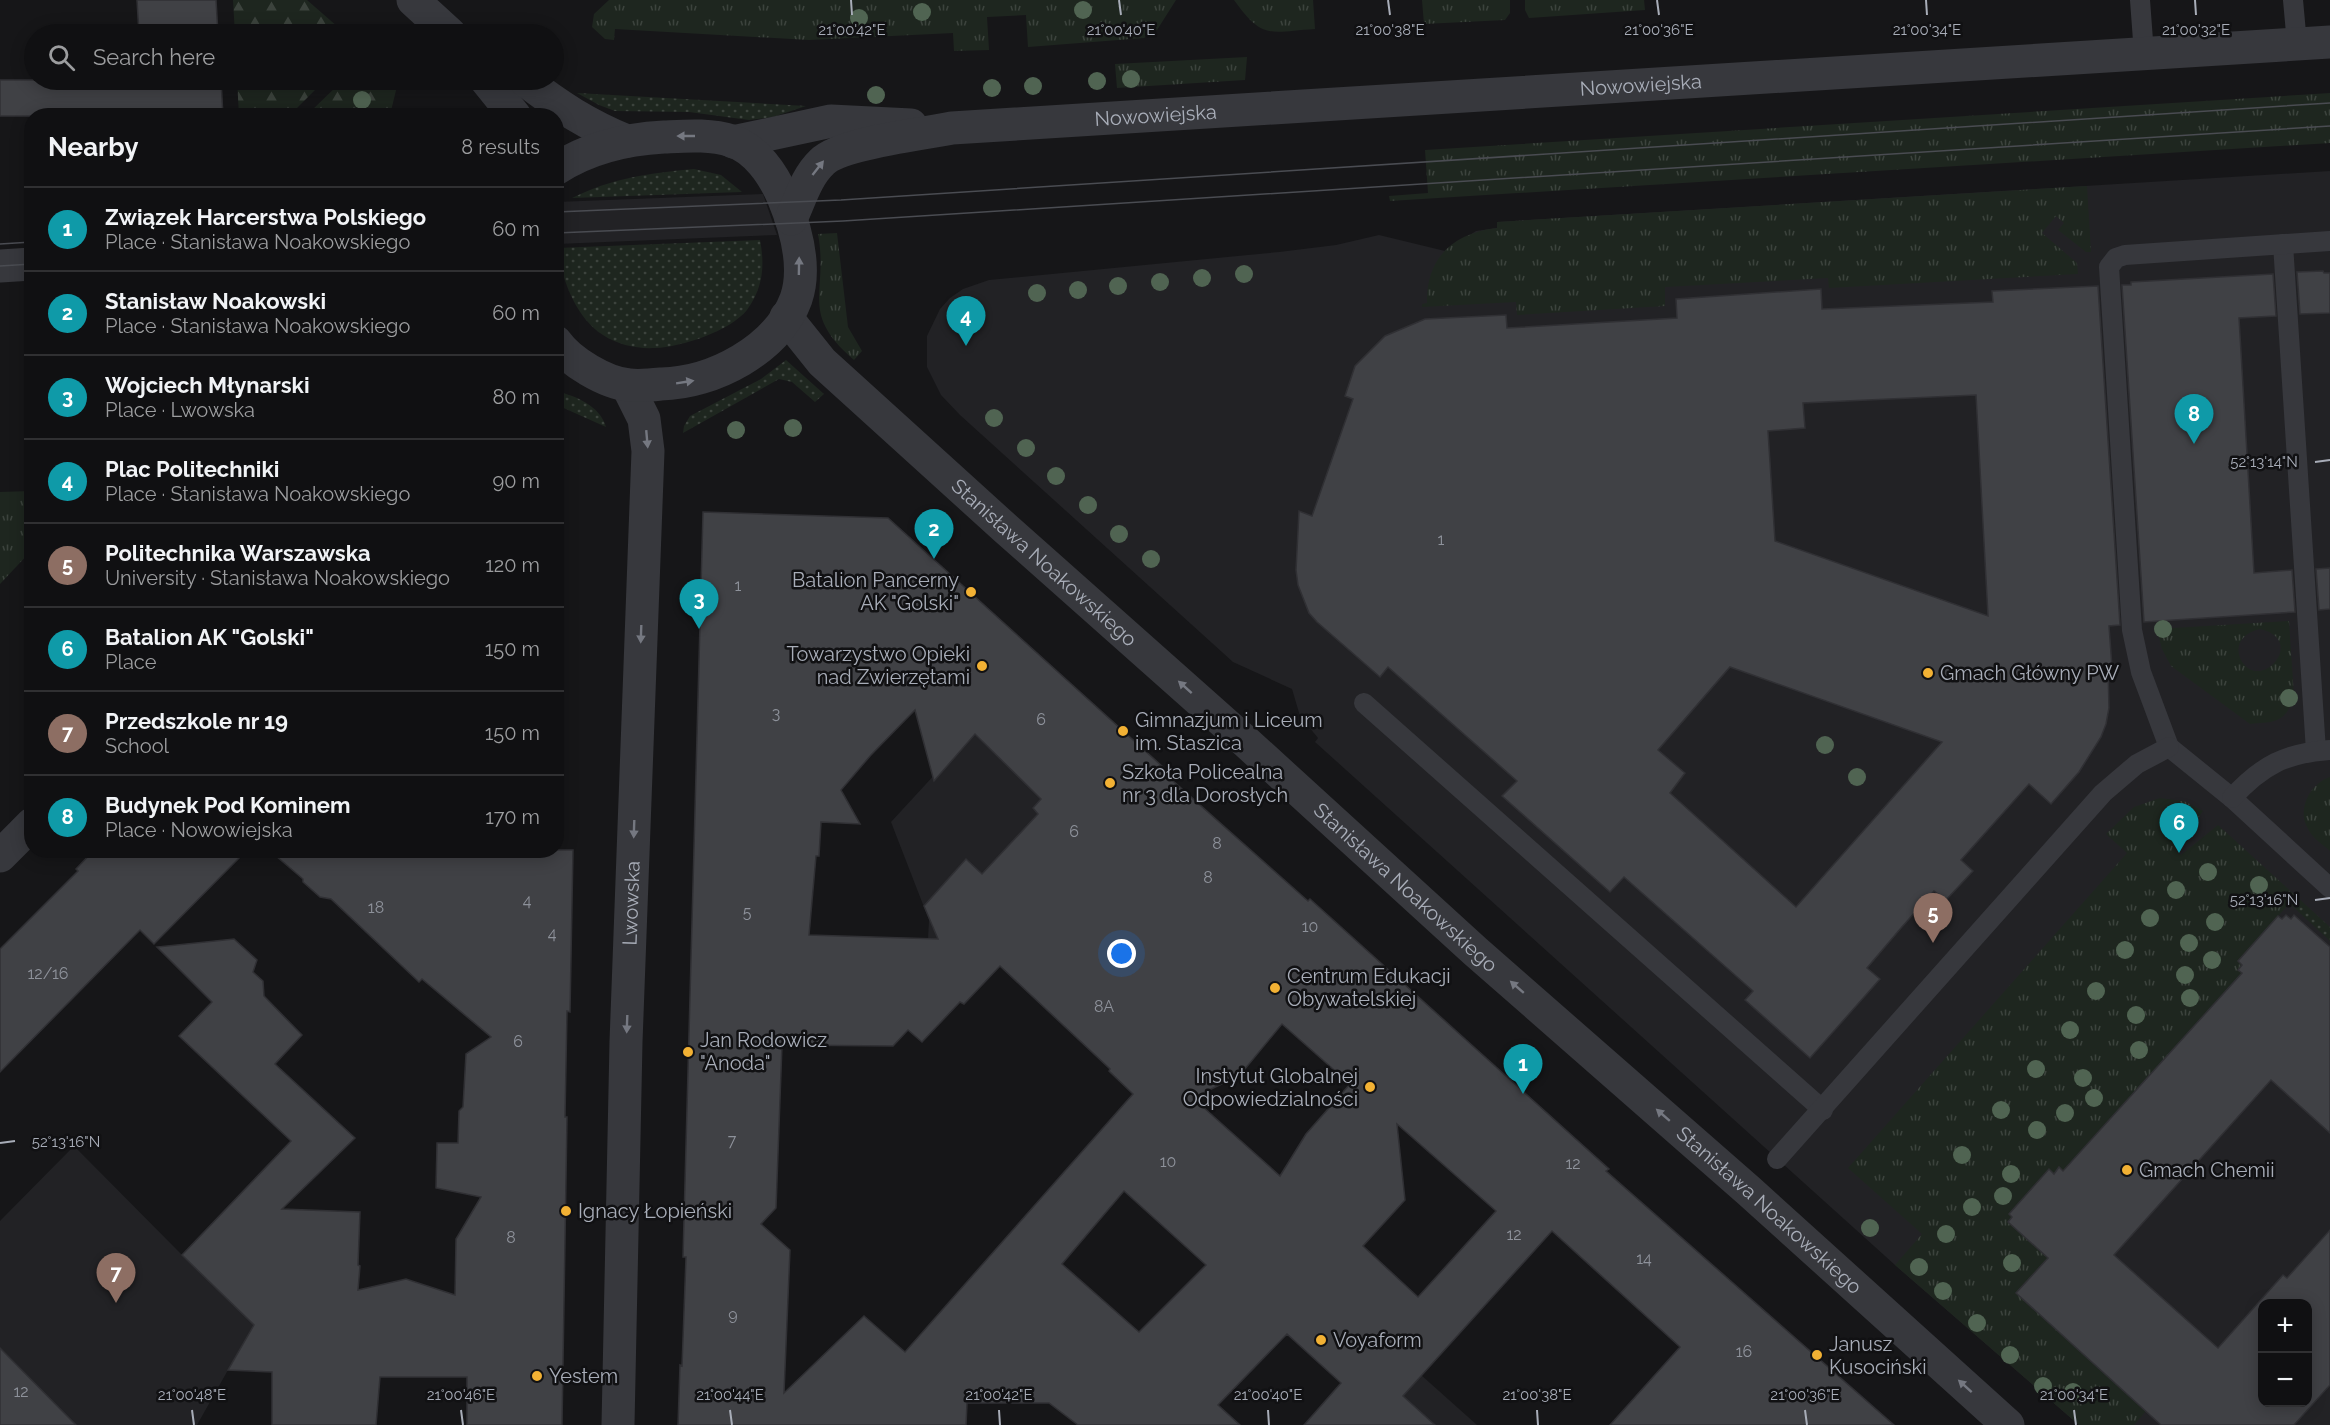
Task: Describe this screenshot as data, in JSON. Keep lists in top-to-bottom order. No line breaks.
{"streets":{"street":["Nowowiejska","Stanisława Noakowskiego","Lwowska"]},"one_way":["Stanisława Noakowskiego","Lwowska"],"places":["Batalion Pancerny AK \"Golski\"","Towarzystwo Opieki nad Zwierzętami","Gmach Główny PW","Gimnazjum i Liceum im. Staszica","Szkoła Policealna nr 3 dla Dorosłych","Centrum Edukacji Obywatelskiej","Jan Rodowicz \"Anoda\"","Instytut Globalnej Odpowiedzialności","Gmach Chemii","Ignacy Łopieński","Voyaform","Janusz Kusociński","Yestem"],"house_numbers":["1","1","3","6","6","8","8","4","18","5","10","4","12/16","8A","6","7","10","12","12","8","14","9","16","12"],"page":{"search":"Search here","heading":["Nearby","8 results"],"list":[{"mark":"1","name":"Związek Harcerstwa Polskiego","note":"Place · Stanisława Noakowskiego","value":"60 m"},{"mark":"2","name":"Stanisław Noakowski","note":"Place · Stanisława Noakowskiego","value":"60 m"},{"mark":"3","name":"Wojciech Młynarski","note":"Place · Lwowska","value":"80 m"},{"mark":"4","name":"Plac Politechniki","note":"Place · Stanisława Noakowskiego","value":"90 m"},{"mark":"5","name":"Politechnika Warszawska","note":"University · Stanisława Noakowskiego","value":"120 m"},{"mark":"6","name":"Batalion AK \"Golski\"","note":"Place","value":"150 m"},{"mark":"7","name":"Przedszkole nr 19","note":"School","value":"150 m"},{"mark":"8","name":"Budynek Pod Kominem","note":"Place · Nowowiejska","value":"170 m"}],"pins":["4","8","2","3","6","5","1","7"],"map_buttons":["+","−"]},"coordinates":["21°00'42\"E","21°00'40\"E","21°00'38\"E","21°00'36\"E","21°00'34\"E","21°00'32\"E","52°13'14\"N","52°13'16\"N","21°00'48\"E","21°00'46\"E","21°00'44\"E"]}
